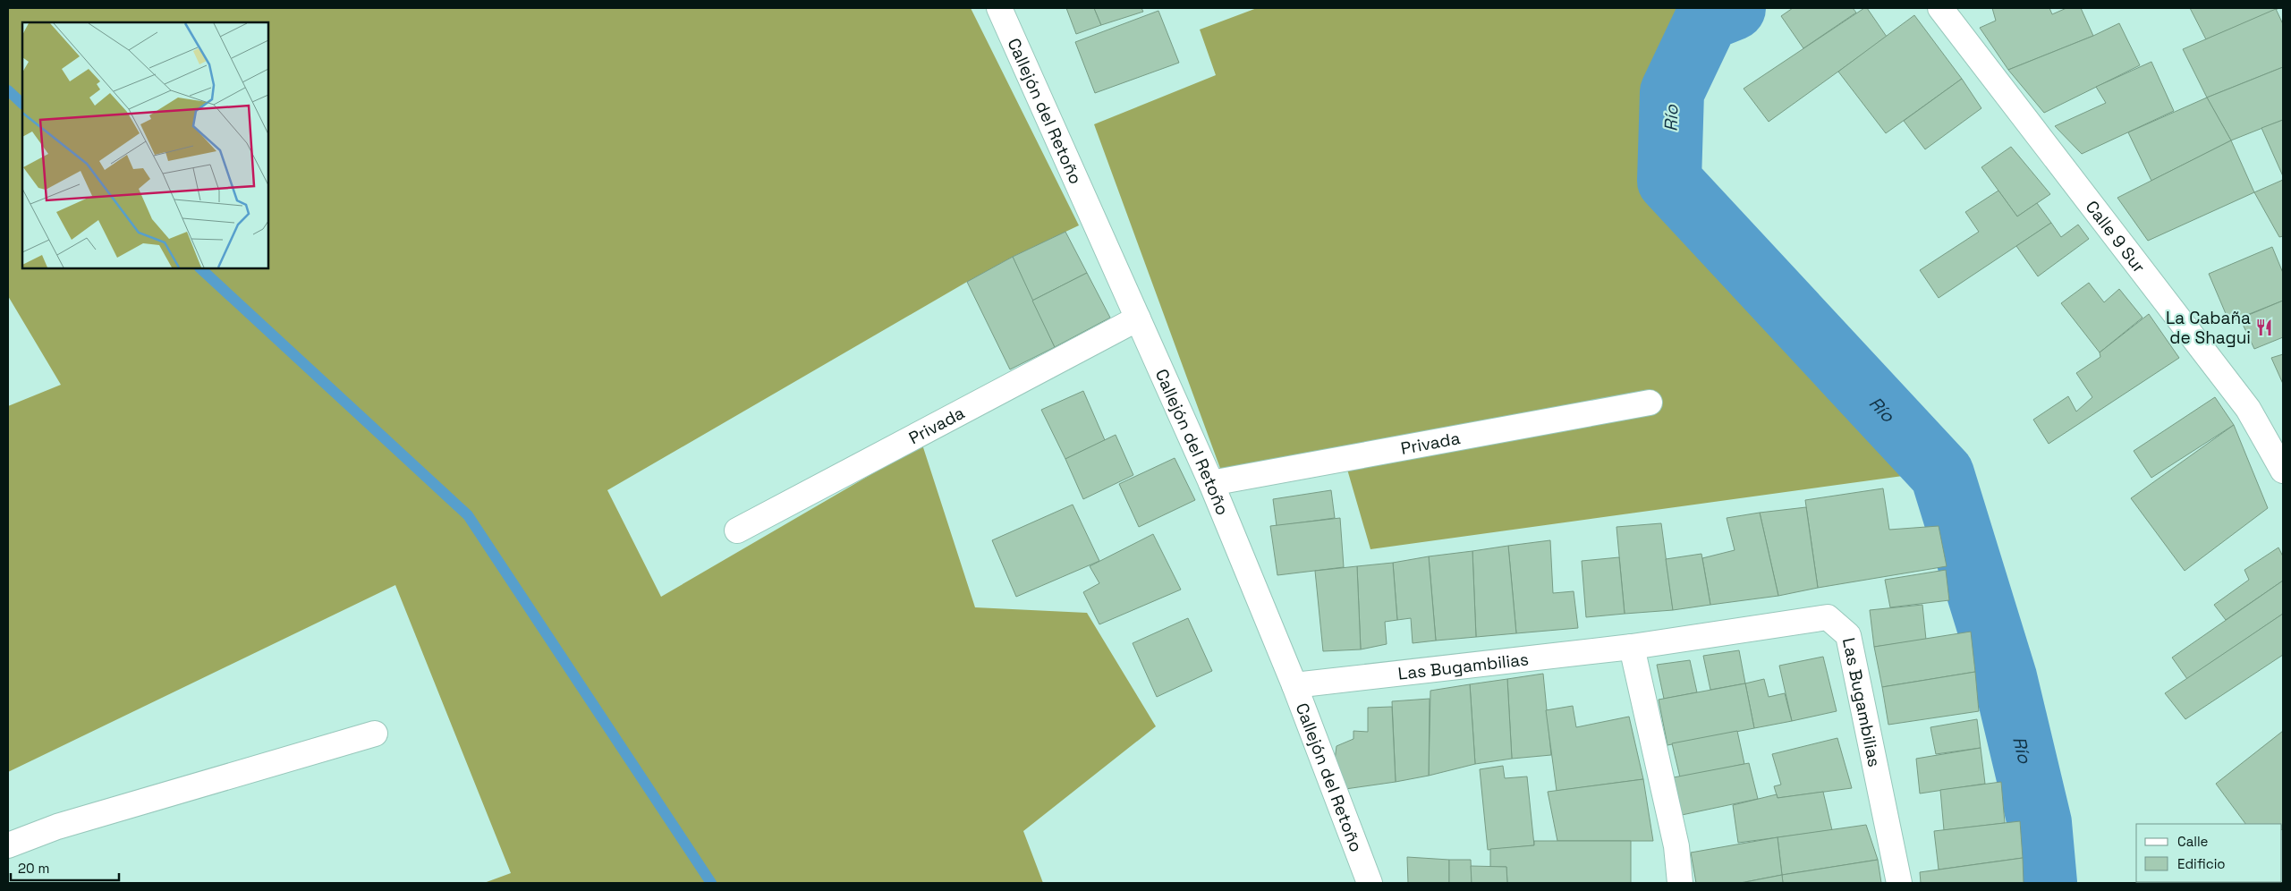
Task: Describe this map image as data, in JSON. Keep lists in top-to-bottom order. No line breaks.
{"streets":{"street":["Callejón del Retoño","Calle 9 Sur","Privada","Las Bugambilias"]},"crossings":[["Callejón del Retoño","Privada"],["Callejón del Retoño","Las Bugambilias"]],"water":["Río"],"places":{"restaurant":["La Cabaña de Shagui"]},"legend":["Calle","Edificio"],"scale_bar":"20 m"}
